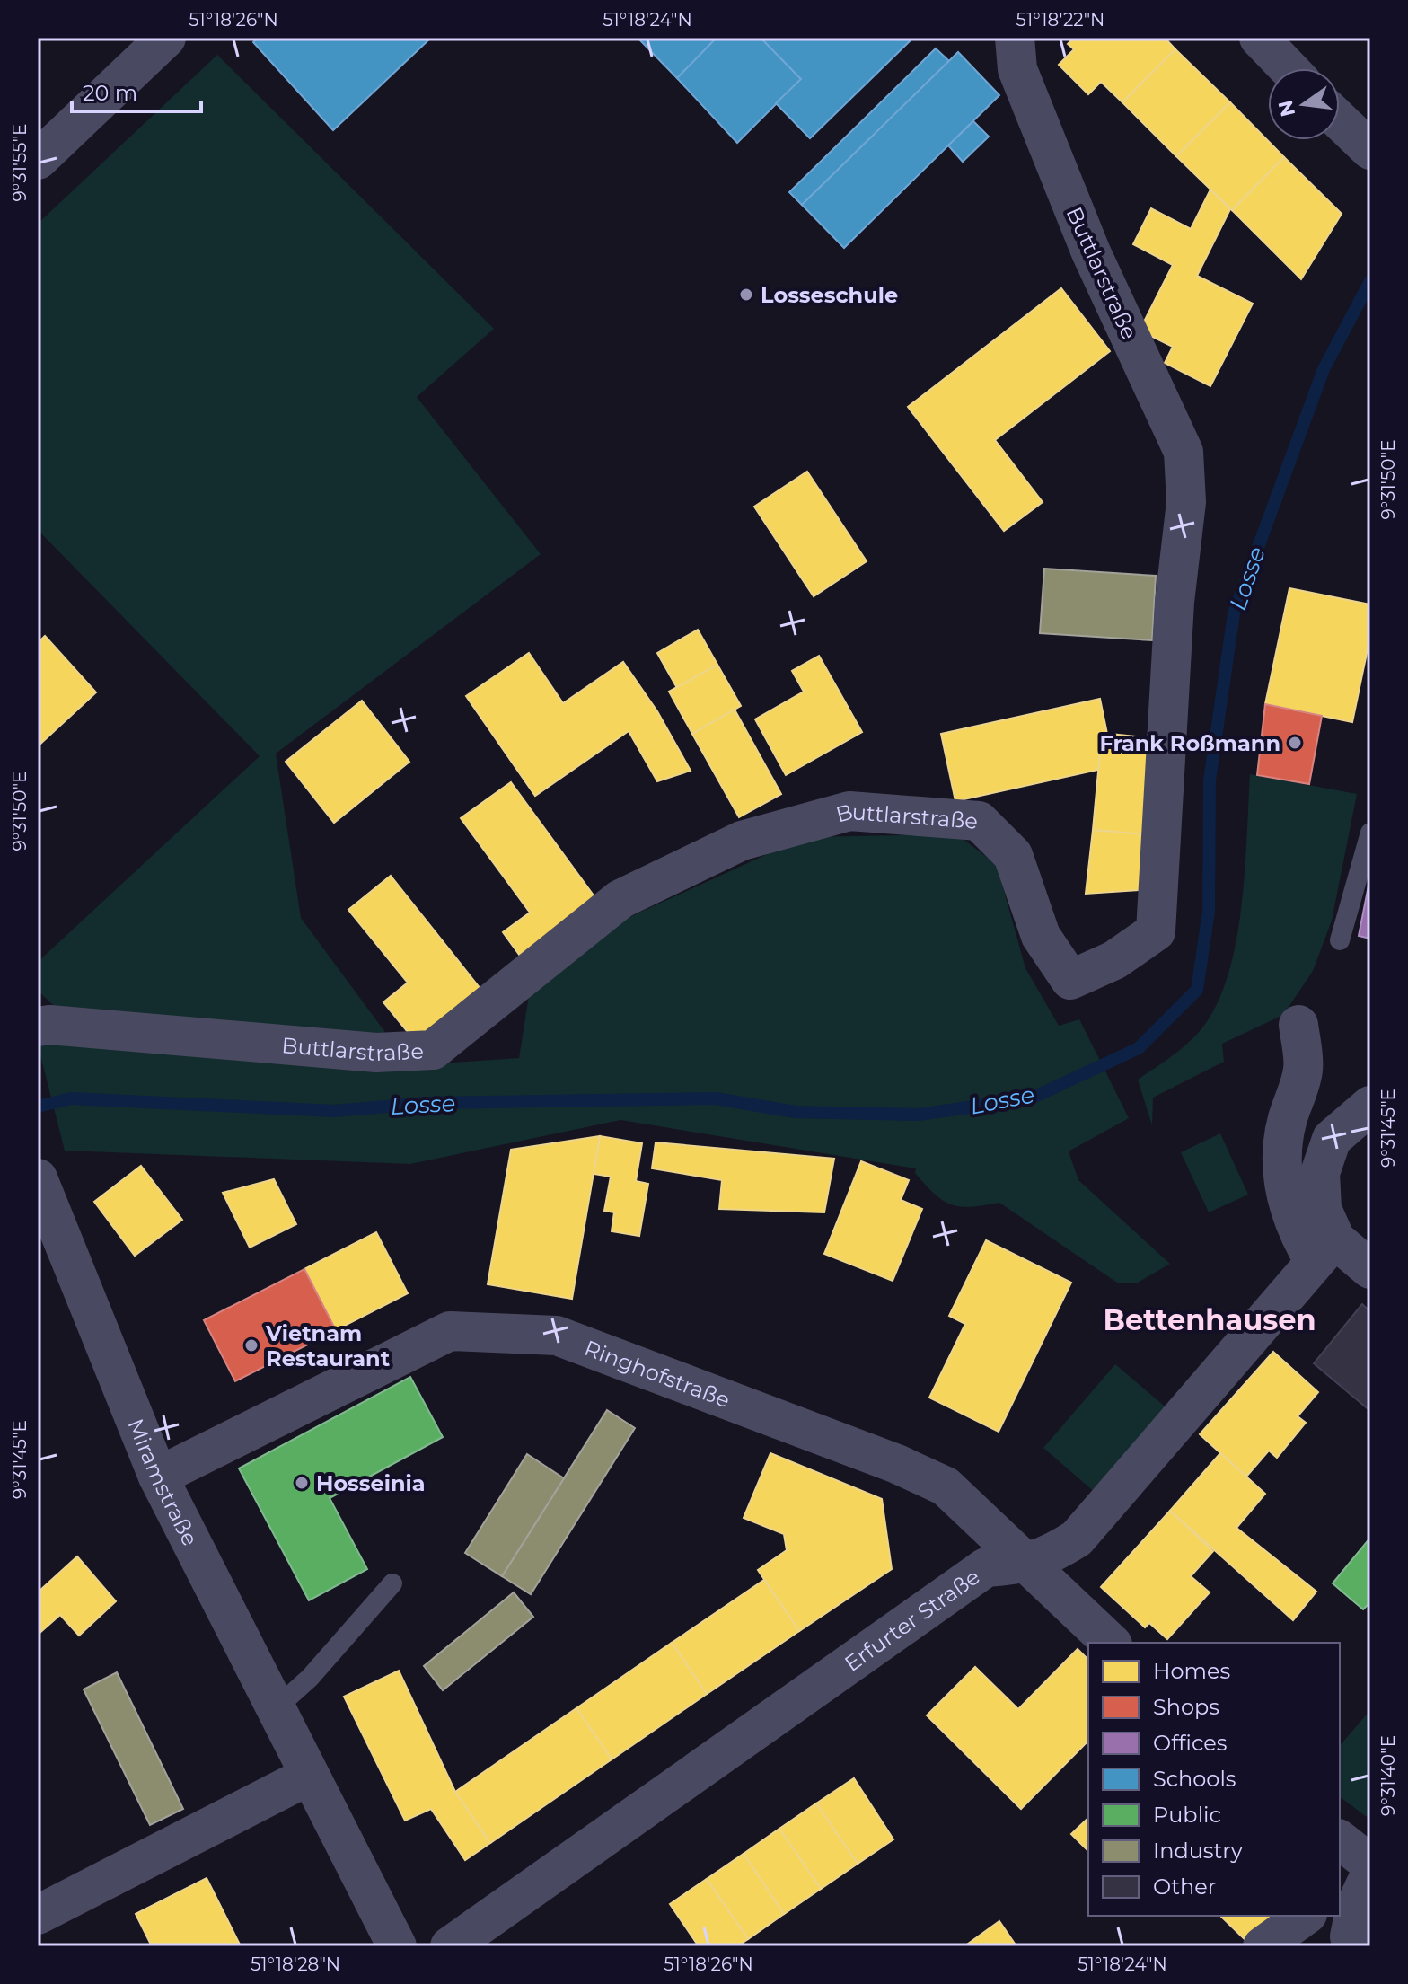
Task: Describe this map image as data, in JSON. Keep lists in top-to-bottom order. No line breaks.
{"streets":{"street":["Buttlarstraße","Ringhofstraße","Miramstraße","Erfurter Straße"]},"crossings":[["Ringhofstraße","Miramstraße"],["Ringhofstraße","Erfurter Straße"]],"districts":["Bettenhausen"],"water":["Losse"],"places":["Losseschule","Frank Roßmann","Vietnam Restaurant","Hosseinia"],"legend":["Homes","Shops","Offices","Schools","Public","Industry","Other"],"scale_bar":"20 m","north":"left","coordinates":["51°18'26\"N","51°18'24\"N","51°18'22\"N","9°31'55\"E","9°31'50\"E","9°31'45\"E","9°31'40\"E","51°18'28\"N"]}
